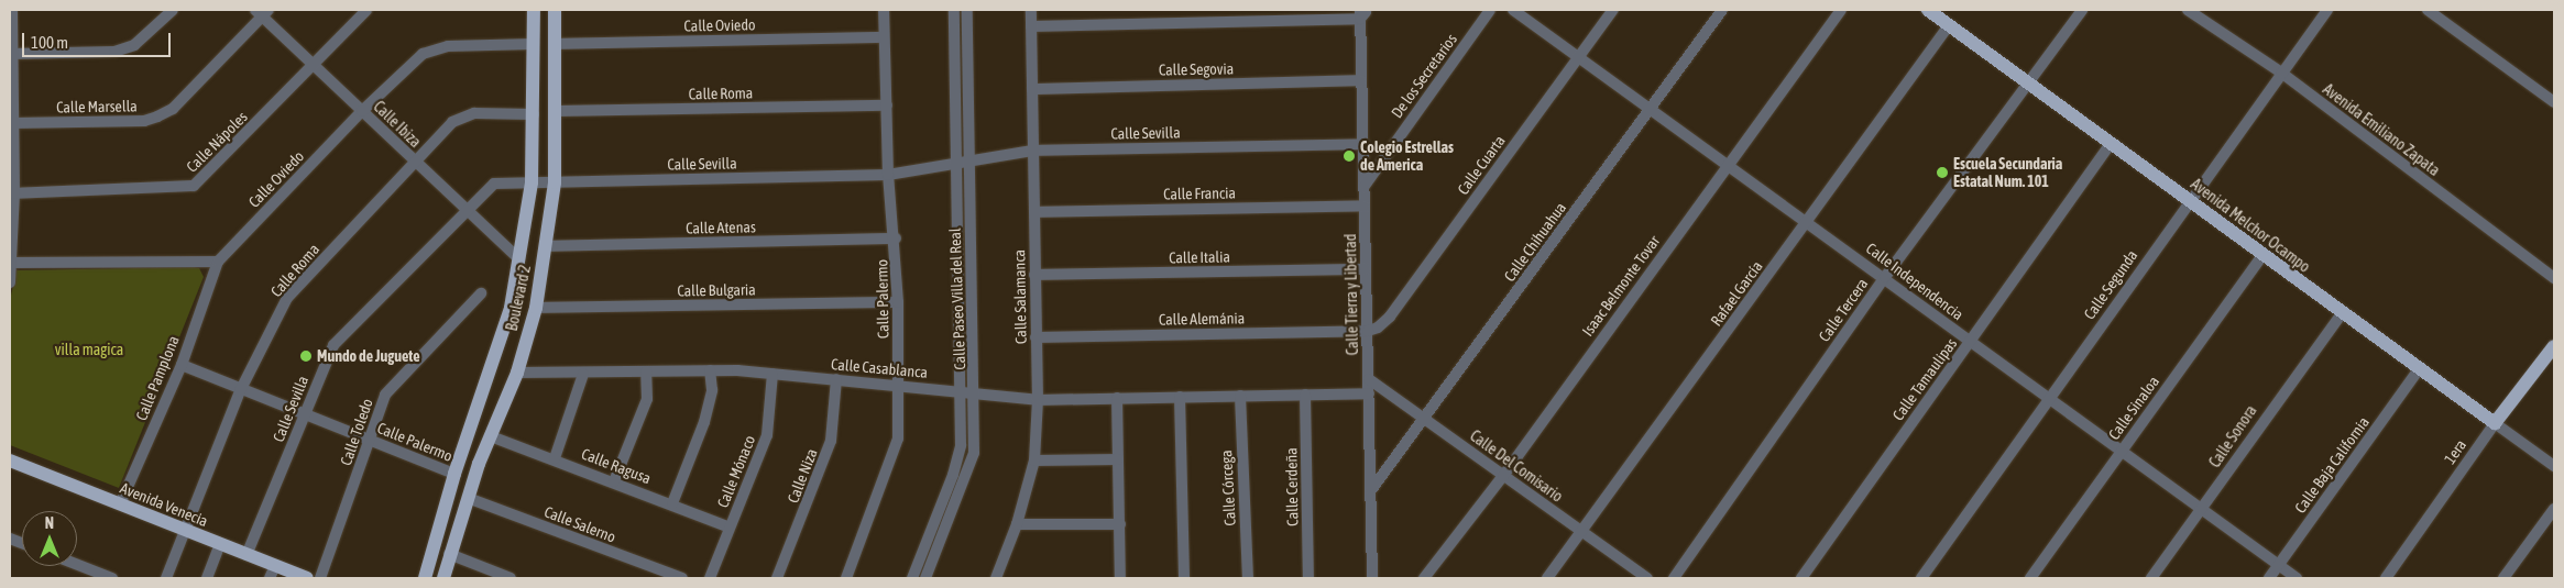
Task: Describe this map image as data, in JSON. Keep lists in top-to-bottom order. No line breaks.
{"streets":{"main road":["Avenida Melchor Ocampo","Boulevard 2","1era","Avenida Venecia"],"street":["Calle Oviedo","Calle Segovia","De los Secretarios","Calle Roma","Calle Marsella","Calle Ibiza","Avenida Emiliano Zapata","Calle Sevilla","Calle Nápoles","Calle Cuarta","Calle Francia","Calle Atenas","Calle Chihuahua","Calle Italia","Calle Independencia","Calle Segunda","Isaac Belmonte Tovar","Calle Bulgaria","Rafael García","Calle Tierra y Libertad","Calle Salamanca","Calle Palermo","Calle Paseo Villa del Real","Calle Tercera","Calle Alemánia","Calle Casablanca","Calle Pamplona","Calle Tamaulipas","Calle Sinaloa","Calle Toledo","Calle Sonora","Calle Baja California","Calle Ragusa","Calle Del Comisario","Calle Mónaco","Calle Niza","Calle Cerdeña","Calle Córcega","Calle Salerno"]},"crossings":[["Calle Oviedo","Calle Ibiza"],["Calle Oviedo","Boulevard 2"],["Calle Oviedo","Calle Palermo"],["Calle Oviedo","Calle Pamplona"],["Calle Segovia","Calle Tierra y Libertad"],["Calle Segovia","Calle Salamanca"],["De los Secretarios","Calle Tierra y Libertad"],["Calle Roma","Calle Ibiza"],["Calle Roma","Boulevard 2"],["Calle Roma","Calle Palermo"],["Calle Roma","Avenida Venecia"],["Calle Marsella","Calle Ibiza"],["Calle Ibiza","Calle Sevilla"],["Calle Ibiza","Calle Nápoles"],["Calle Ibiza","Boulevard 2"],["Avenida Emiliano Zapata","Calle Segunda"],["Calle Sevilla","Calle Tierra y Libertad"],["Calle Sevilla","Calle Salamanca"],["Calle Sevilla","Boulevard 2"],["Calle Sevilla","Calle Palermo"],["Calle Sevilla","Calle Paseo Villa del Real"],["Calle Sevilla","Avenida Venecia"],["Calle Cuarta","Calle Independencia"],["Calle Cuarta","Calle Tierra y Libertad"],["Calle Cuarta","Calle Alemánia"],["Calle Francia","Calle Tierra y Libertad"],["Calle Francia","Calle Salamanca"],["Avenida Melchor Ocampo","Calle Segunda"],["Avenida Melchor Ocampo","Rafael García"],["Avenida Melchor Ocampo","Calle Tercera"],["Avenida Melchor Ocampo","Calle Tamaulipas"],["Avenida Melchor Ocampo","Calle Sinaloa"],["Avenida Melchor Ocampo","Calle Sonora"],["Avenida Melchor Ocampo","1era"],["Avenida Melchor Ocampo","Calle Baja California"],["Calle Atenas","Boulevard 2"],["Calle Atenas","Calle Palermo"],["Calle Chihuahua","Calle Independencia"],["Calle Chihuahua","Calle Tierra y Libertad"],["Calle Chihuahua","Calle Del Comisario"],["Calle Italia","Calle Tierra y Libertad"],["Calle Italia","Calle Salamanca"],["Calle Independencia","Calle Segunda"],["Calle Independencia","Isaac Belmonte Tovar"],["Calle Independencia","Rafael García"],["Calle Independencia","Calle Tercera"],["Calle Independencia","Calle Tamaulipas"],["Calle Independencia","Calle Sinaloa"],["Calle Independencia","Calle Sonora"],["Calle Independencia","Calle Baja California"],["Isaac Belmonte Tovar","Calle Del Comisario"],["Calle Bulgaria","Boulevard 2"],["Calle Bulgaria","Calle Palermo"],["Rafael García","Calle Del Comisario"],["Calle Tierra y Libertad","Calle Alemánia"],["Calle Tierra y Libertad","Calle Casablanca"],["Calle Tierra y Libertad","Calle Del Comisario"],["Calle Salamanca","Calle Alemánia"],["Calle Salamanca","Calle Casablanca"],["Boulevard 2","Calle Palermo"],["Boulevard 2","Calle Casablanca"],["Boulevard 2","Calle Ragusa"],["Boulevard 2","Calle Salerno"],["Calle Palermo","Calle Casablanca"],["Calle Palermo","Calle Pamplona"],["Calle Palermo","Calle Toledo"],["Calle Paseo Villa del Real","Calle Casablanca"],["Calle Casablanca","Calle Mónaco"],["Calle Casablanca","Calle Niza"],["Calle Casablanca","Calle Cerdeña"],["Calle Casablanca","Calle Córcega"],["Calle Pamplona","Avenida Venecia"],["Calle Ragusa","Calle Mónaco"]],"parks":["villa magica"],"places":["Colegio Estrellas de America","Escuela Secundaria Estatal Num. 101","Mundo de Juguete"],"scale_bar":"100 m","north":"top"}
